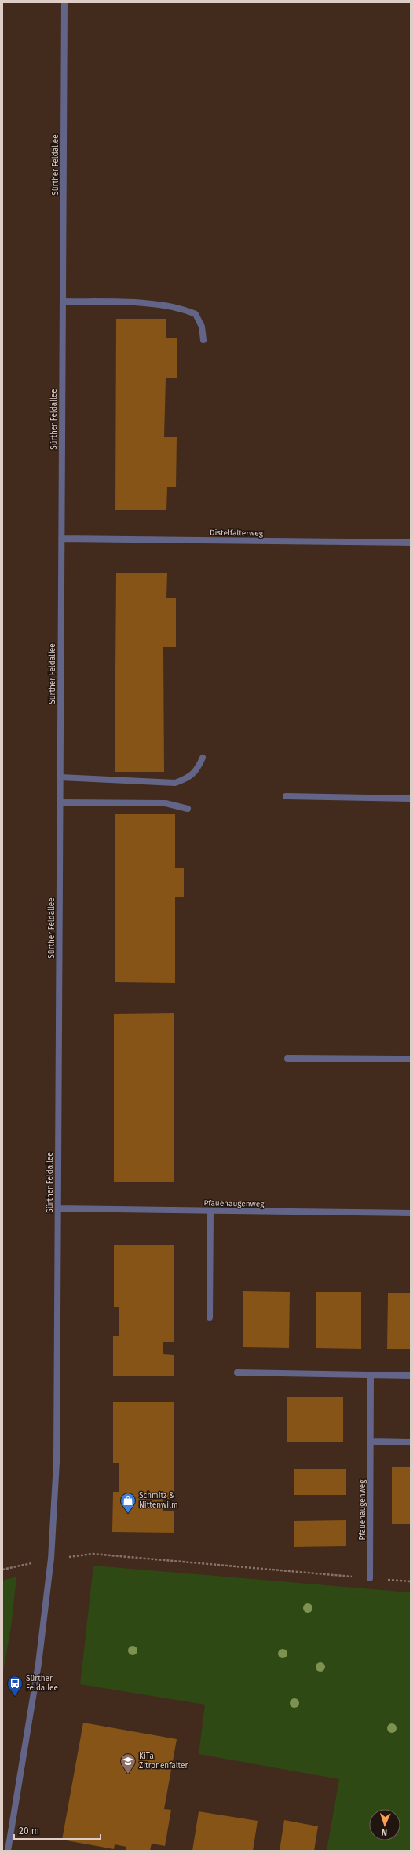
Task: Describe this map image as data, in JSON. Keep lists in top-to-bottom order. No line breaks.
{"streets":{"street":["Sürther Feldallee","Distelfalterweg","Pfauenaugenweg"]},"crossings":[["Sürther Feldallee","Distelfalterweg"],["Sürther Feldallee","Pfauenaugenweg"]],"places":{"shop":["Schmitz & Nittenwilm"],"bus stop":["Sürther Feldallee"],"school or university":["KiTa Zitronenfalter"]},"scale_bar":"20 m","north":"bottom"}
